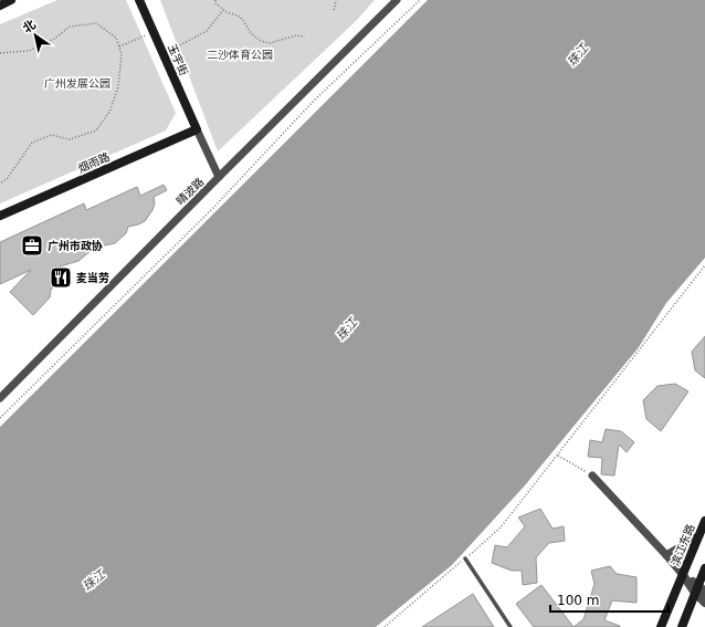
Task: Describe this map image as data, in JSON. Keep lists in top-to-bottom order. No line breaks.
{"streets":{"main road":["玉宇街","烟雨路","滨江东路"],"street":["晴波路"]},"crossings":[["玉宇街","烟雨路"]],"water":["珠江"],"parks":["二沙体育公园","广州发展公园"],"places":{"office":["广州市政协"],"restaurant":["麦当劳"]},"scale_bar":"100 m","north":"top left"}
